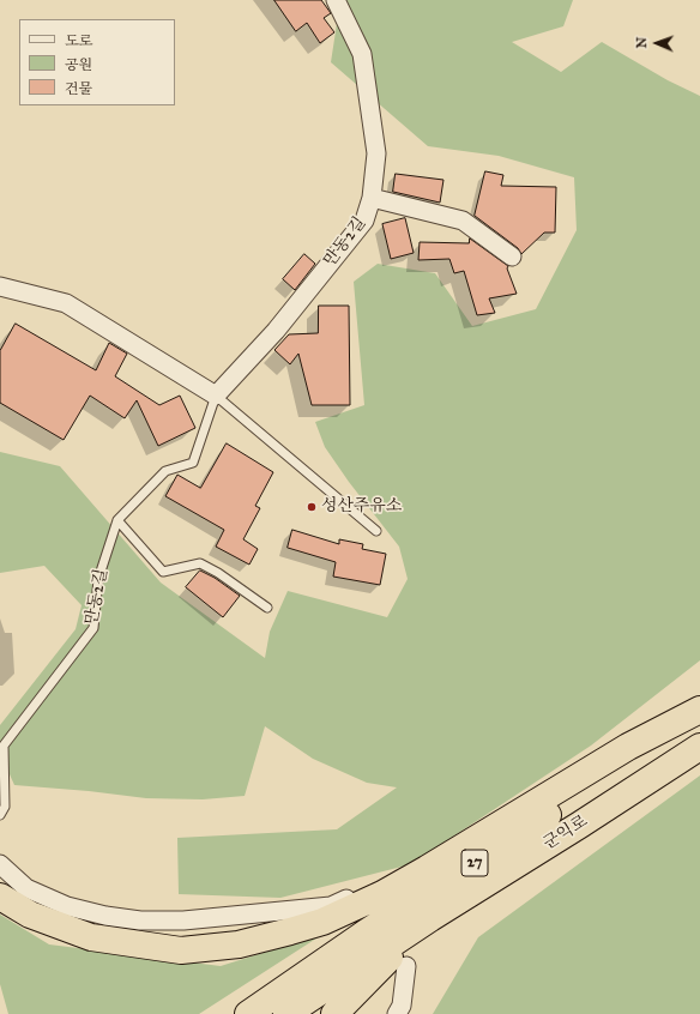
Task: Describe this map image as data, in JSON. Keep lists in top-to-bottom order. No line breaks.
{"streets":{"highway":["군익로","27"],"street":["만동2길"]},"crossings":[["군익로","27"]],"places":["성산주유소"],"legend":["도로","공원","건물"],"north":"left"}
